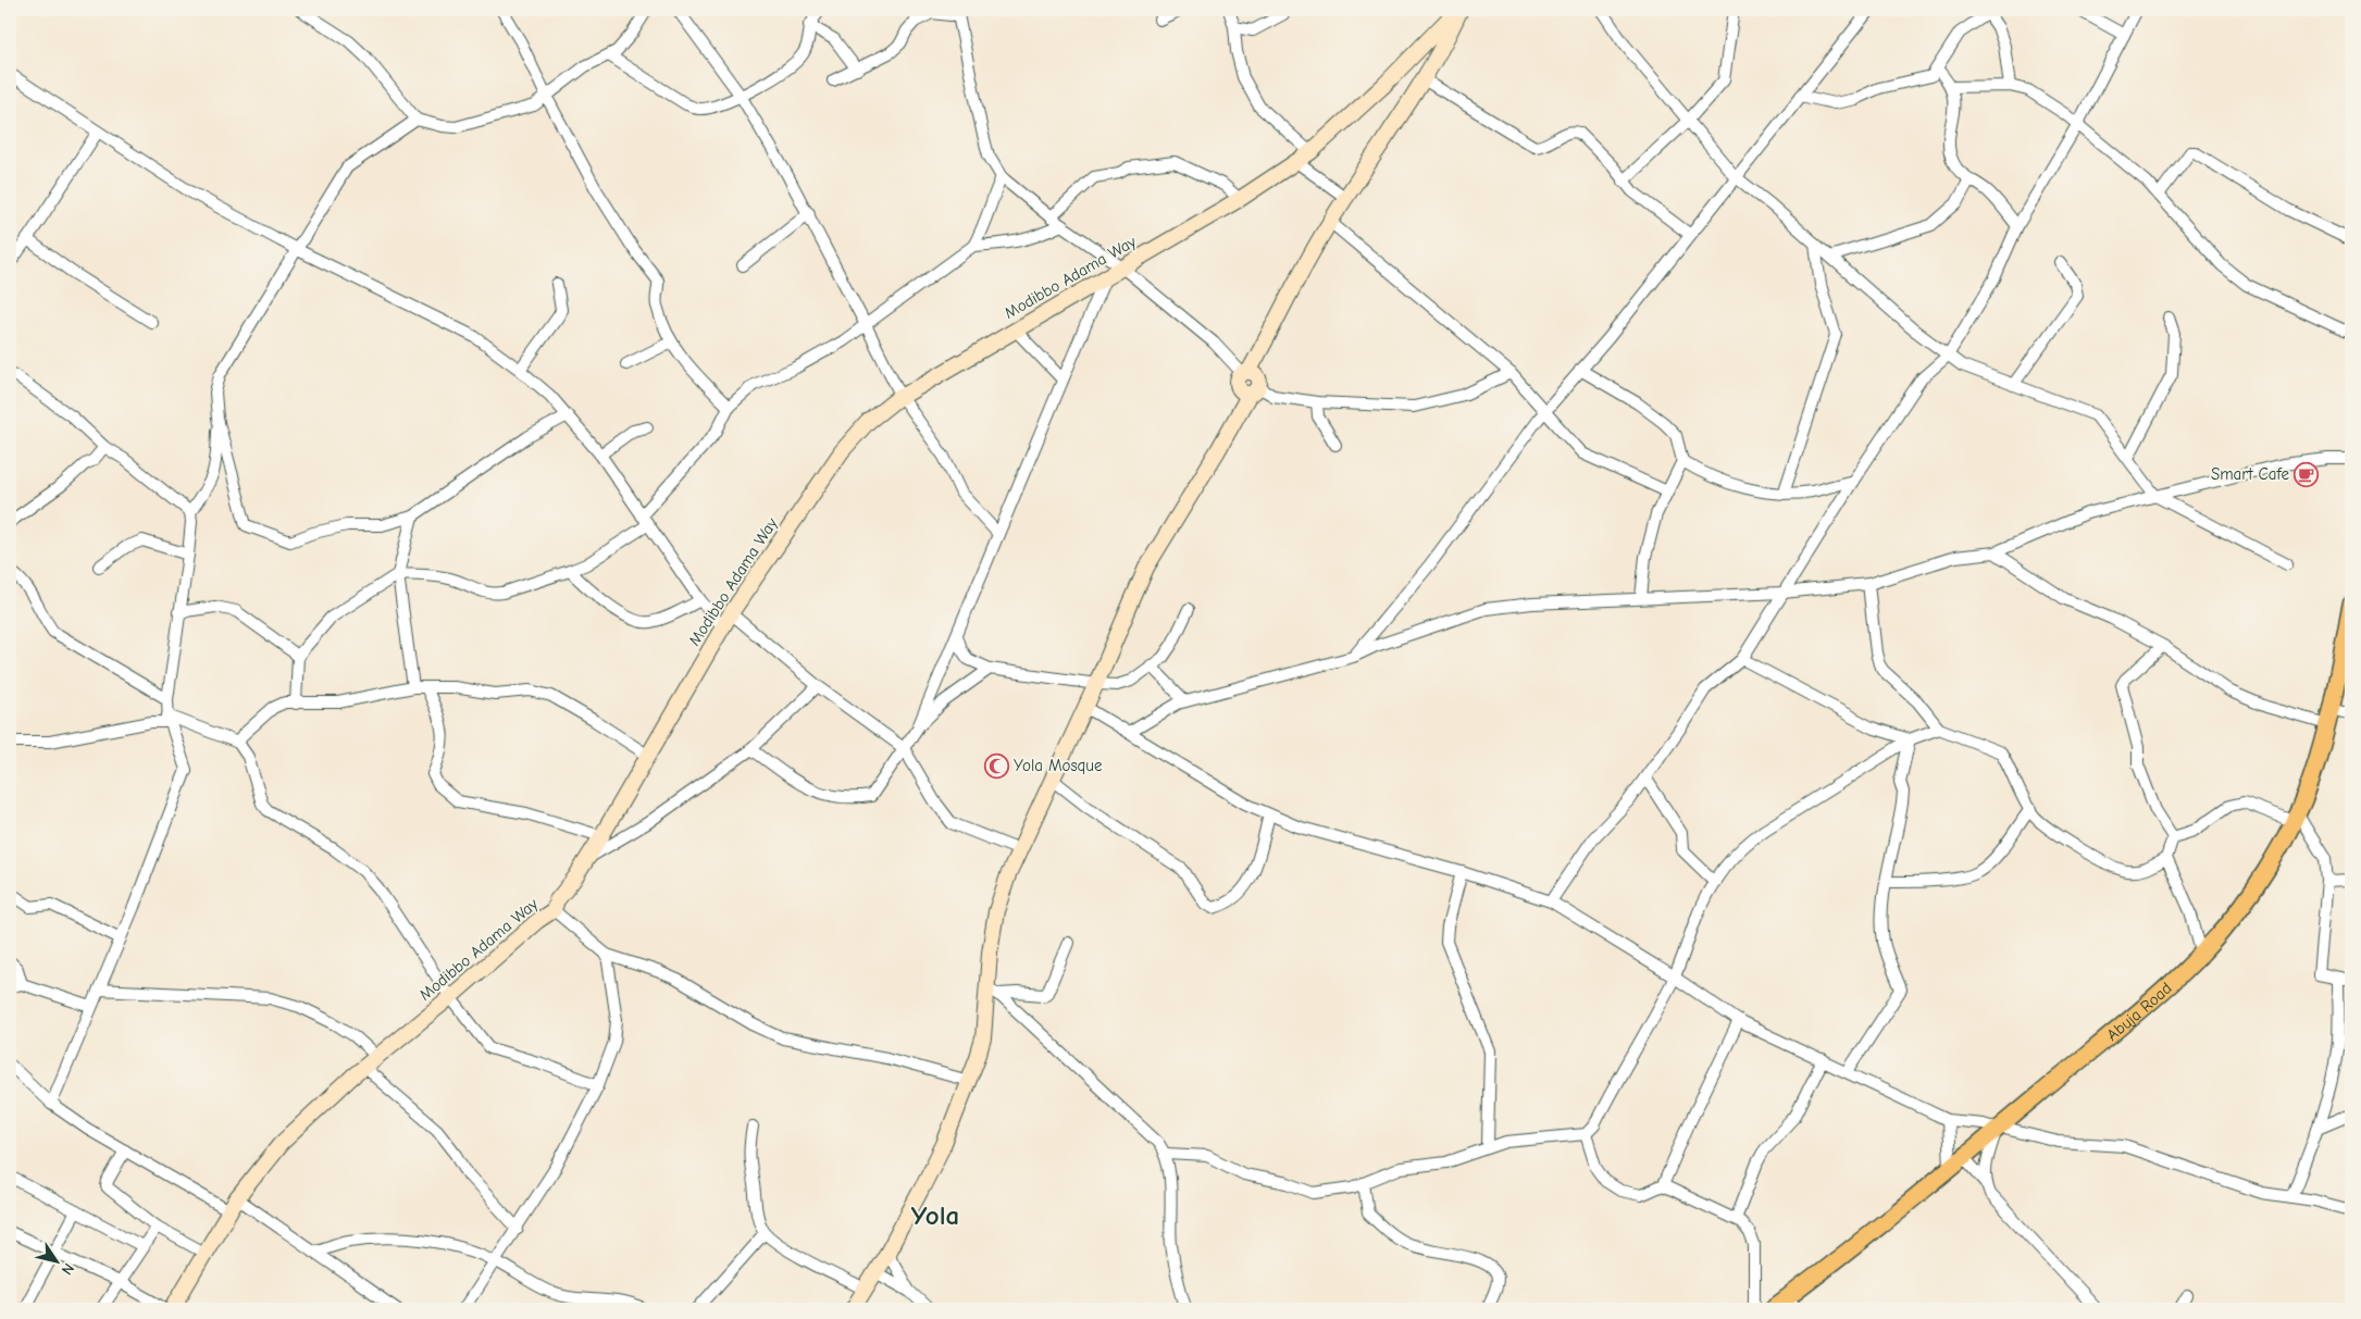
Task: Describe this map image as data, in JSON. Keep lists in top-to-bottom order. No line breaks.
{"streets":{"main road":["Modibbo Adama Way","Abuja Road"]},"districts":["Yola"],"places":{"cafe":["Smart Cafe"],"mosque":["Yola Mosque"]},"north":"bottom right"}
